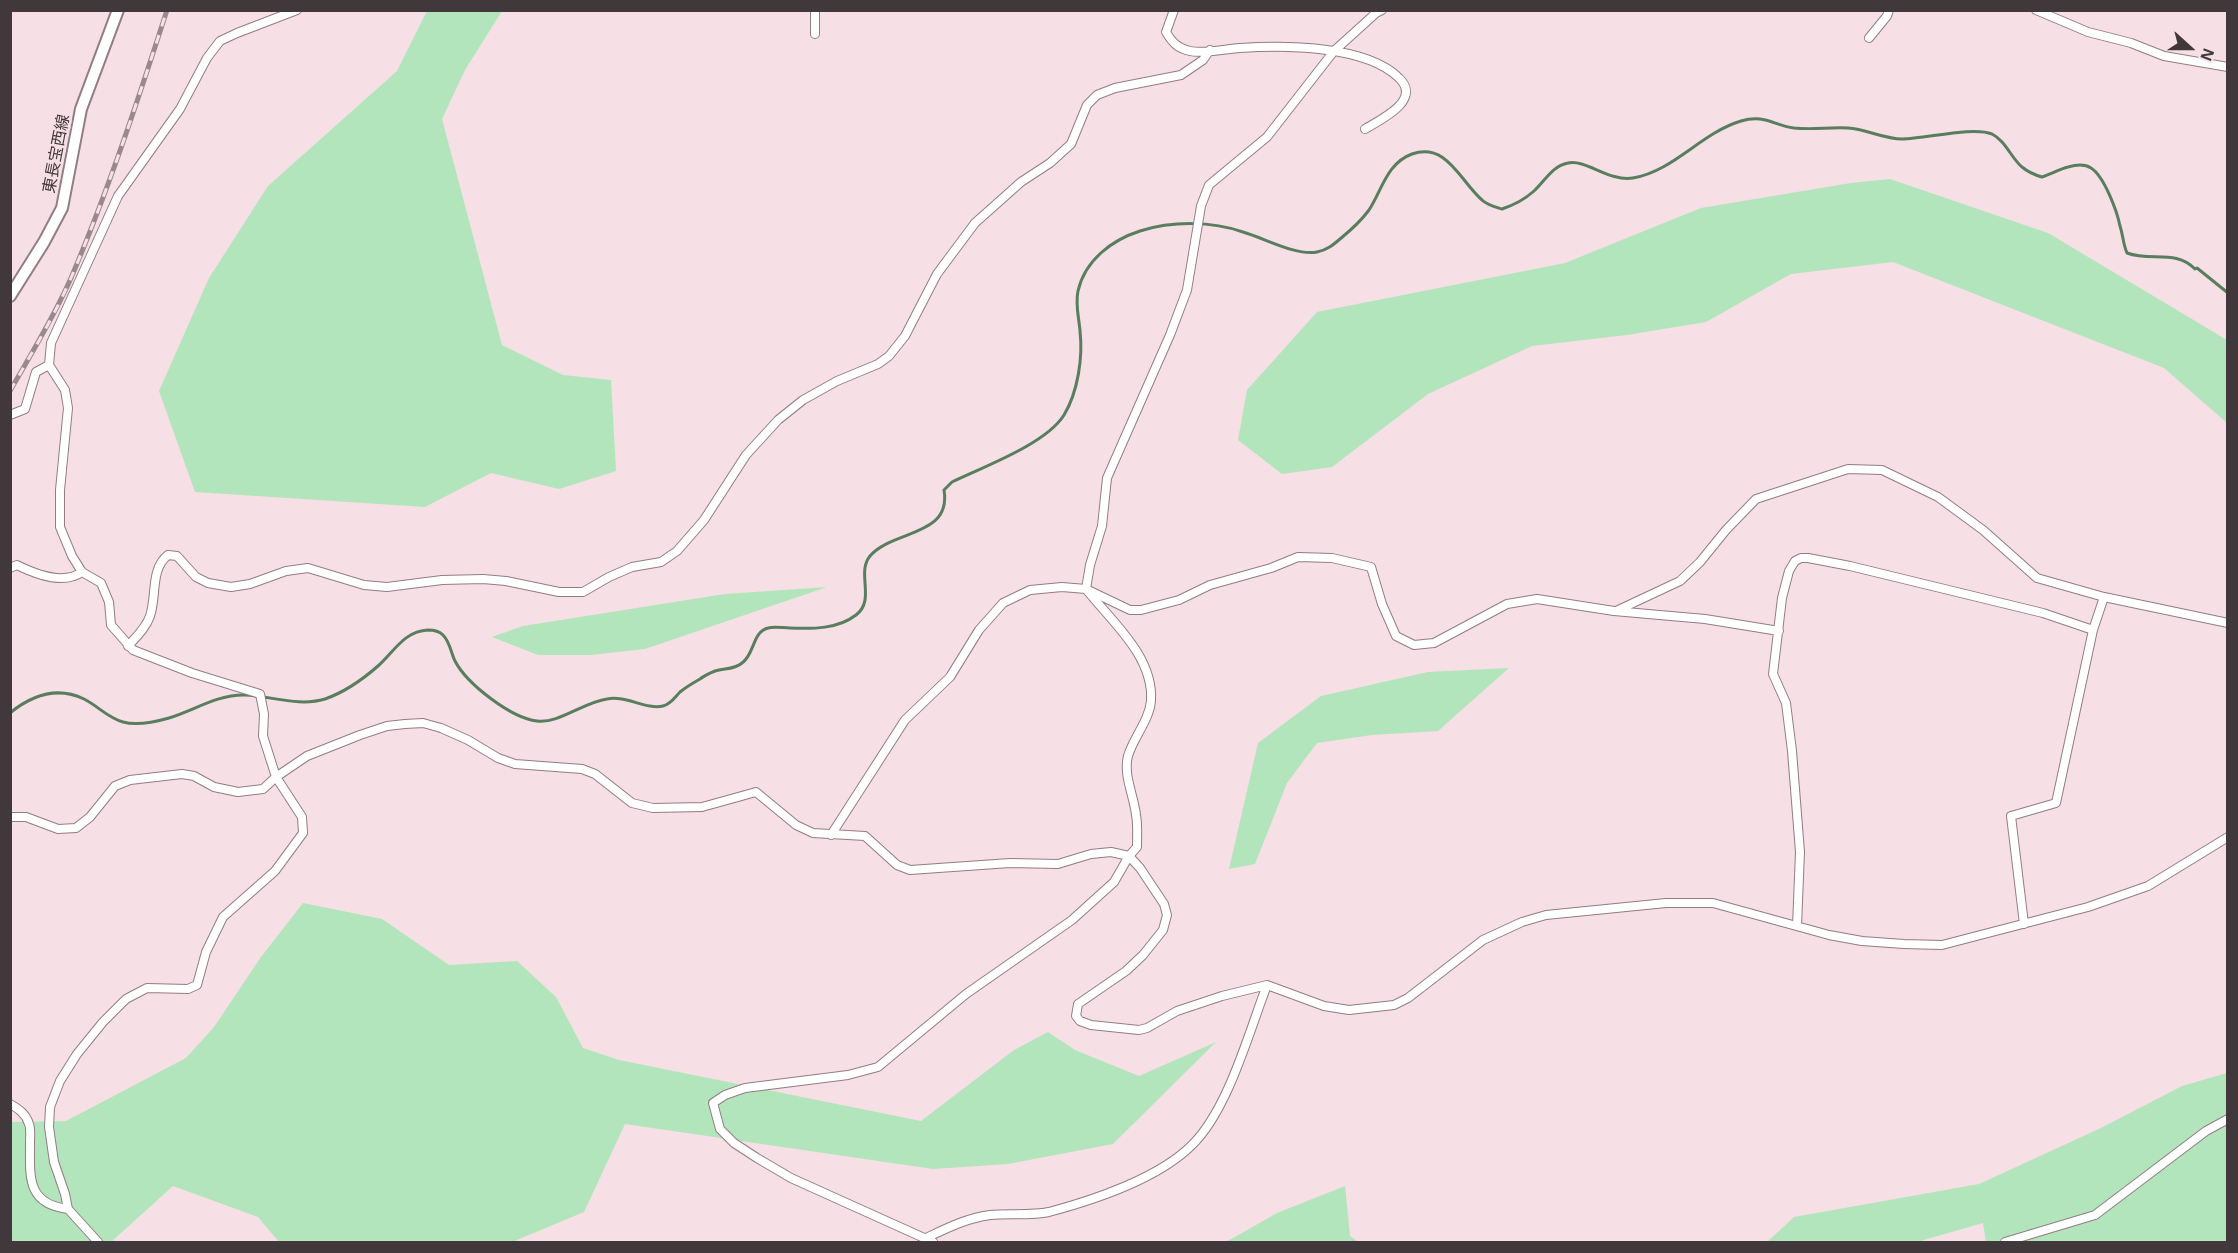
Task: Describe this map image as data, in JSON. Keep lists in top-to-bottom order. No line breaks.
{"streets":{"main road":["東長宝西線"]},"north":"right"}
